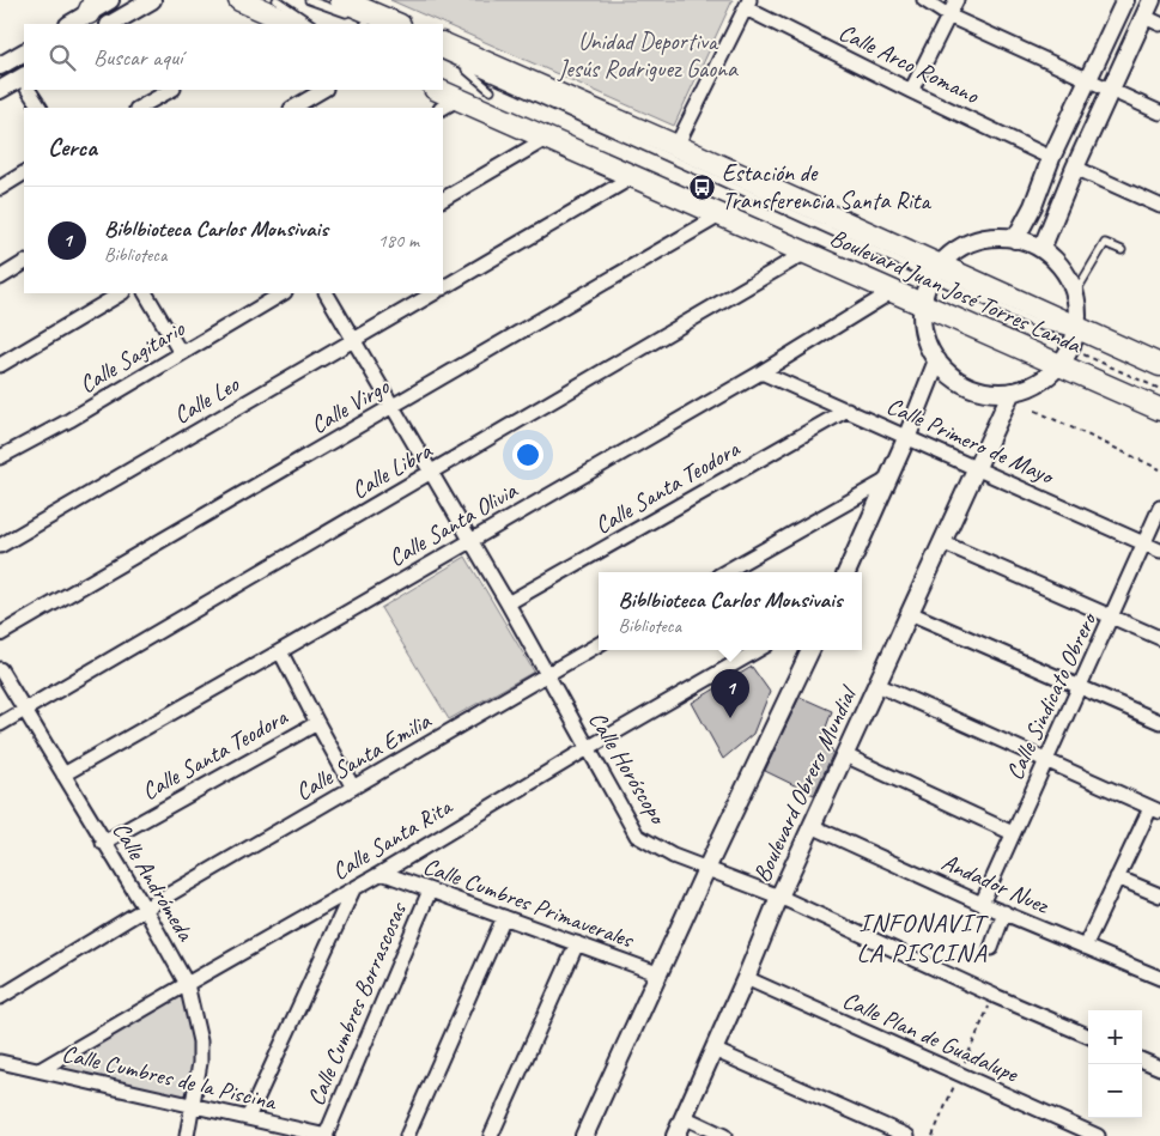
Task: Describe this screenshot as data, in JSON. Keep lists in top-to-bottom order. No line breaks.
{"streets":{"main road":["Boulevard Juan José Torres Landa"],"street":["Calle Arco Romano","Calle Sagitario","Calle Leo","Calle Virgo","Calle Primero de Mayo","Calle Libra","Calle Santa Teodora","Calle Santa Olivia","Calle Sindicato Obrero","Calle Santa Emilia","Calle Horóscopo","Boulevard Obrero Mundial","Calle Santa Rita","Calle Andrómeda","Andador Nuez","Calle Cumbres Primaverales","Calle Cumbres Borrascosas","Calle Plan de Guadalupe","Calle Cumbres de la Piscina"]},"crossings":[["Boulevard Juan José Torres Landa","Calle Virgo"],["Boulevard Juan José Torres Landa","Calle Libra"],["Boulevard Juan José Torres Landa","Calle Santa Olivia"],["Calle Leo","Calle Horóscopo"],["Calle Virgo","Calle Horóscopo"],["Calle Primero de Mayo","Calle Santa Teodora"],["Calle Primero de Mayo","Calle Santa Olivia"],["Calle Primero de Mayo","Calle Sindicato Obrero"],["Calle Primero de Mayo","Boulevard Obrero Mundial"],["Calle Libra","Calle Horóscopo"],["Calle Libra","Calle Andrómeda"],["Calle Santa Teodora","Calle Horóscopo"],["Calle Santa Teodora","Calle Andrómeda"],["Calle Santa Olivia","Calle Horóscopo"],["Calle Santa Olivia","Calle Andrómeda"],["Calle Sindicato Obrero","Andador Nuez"],["Calle Santa Emilia","Calle Horóscopo"],["Calle Santa Emilia","Calle Andrómeda"],["Calle Horóscopo","Boulevard Obrero Mundial"],["Calle Horóscopo","Calle Santa Rita"],["Boulevard Obrero Mundial","Andador Nuez"],["Boulevard Obrero Mundial","Calle Plan de Guadalupe"],["Calle Santa Rita","Calle Andrómeda"],["Calle Santa Rita","Calle Cumbres Primaverales"],["Calle Santa Rita","Calle Cumbres de la Piscina"],["Calle Andrómeda","Calle Cumbres de la Piscina"],["Calle Cumbres Primaverales","Calle Cumbres Borrascosas"],["Calle Cumbres Borrascosas","Calle Cumbres de la Piscina"]],"districts":["INFONAVIT LA PISCINA"],"parks":["Unidad Deportiva Jesús Rodriguez Gaona"],"places":{"bus stop":["Estación de Transferencia Santa Rita"]},"page":{"search":"Buscar aquí","heading":"Cerca","list":[{"mark":"1","name":"Biblbioteca Carlos Monsivais","note":"Biblioteca","value":"180 m"}],"popup":["Biblbioteca Carlos Monsivais","Biblioteca"],"pins":"1","map_buttons":["+","−"]}}
